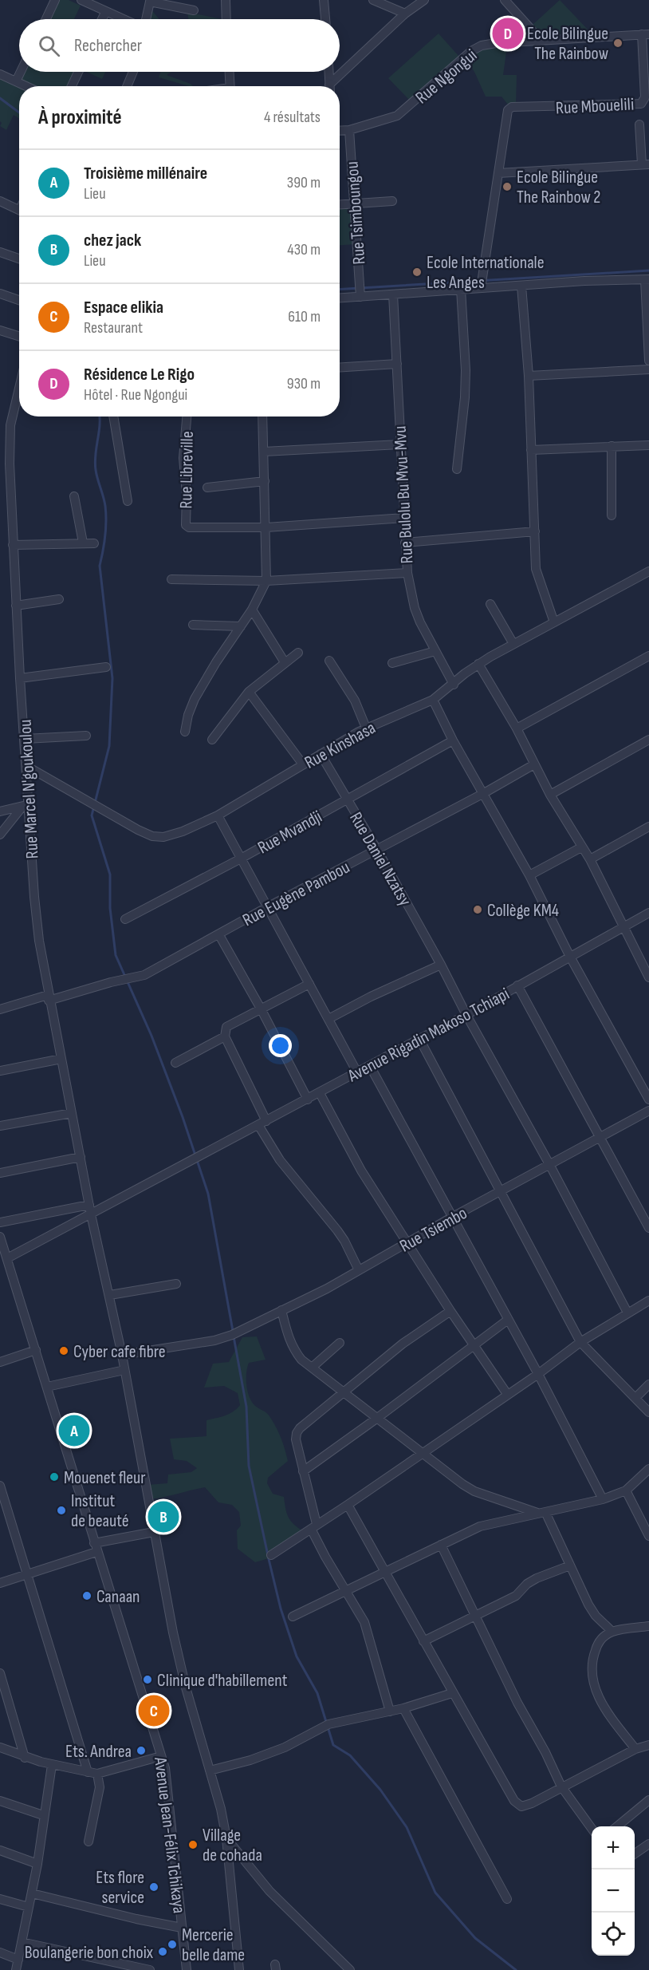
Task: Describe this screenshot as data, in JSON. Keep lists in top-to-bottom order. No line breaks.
{"streets":{"street":["Rue Ngongui","Rue Mbouelili","Rue Tsimboungou","Rue Libreville","Rue Bulolu Bu Mvu-Mvu","Rue Kinshasa","Rue Marcel N'goukoulou","Rue Mvandji","Rue Daniel Nzatsy","Rue Eugène Pambou","Avenue Rigadin Makoso Tchiapi","Rue Tsiembo","Avenue Jean-Félix Tchikaya"]},"crossings":[["Rue Ngongui","Rue Mbouelili"],["Rue Ngongui","Rue Tsimboungou"],["Rue Bulolu Bu Mvu-Mvu","Rue Kinshasa"],["Rue Kinshasa","Rue Marcel N'goukoulou"],["Rue Kinshasa","Rue Daniel Nzatsy"],["Rue Marcel N'goukoulou","Rue Eugène Pambou"],["Rue Marcel N'goukoulou","Avenue Rigadin Makoso Tchiapi"],["Rue Marcel N'goukoulou","Rue Tsiembo"],["Rue Mvandji","Rue Daniel Nzatsy"],["Rue Daniel Nzatsy","Rue Eugène Pambou"],["Rue Daniel Nzatsy","Avenue Rigadin Makoso Tchiapi"],["Rue Daniel Nzatsy","Rue Tsiembo"],["Avenue Rigadin Makoso Tchiapi","Avenue Jean-Félix Tchikaya"]],"places":["Ecole Bilingue The Rainbow","Ecole Bilingue The Rainbow 2","Ecole Internationale Les Anges","Collège KM4","Cyber cafe fibre","Mouenet fleur","Institut de beauté","Canaan","Clinique d'habillement","Ets. Andrea","Village de cohada","Ets flore service","Mercerie belle dame","Boulangerie bon choix"],"page":{"pins":["D","A","B","C"],"search":"Rechercher","heading":["À proximité","4 résultats"],"list":[{"mark":"A","name":"Troisième millénaire","note":"Lieu","value":"390 m"},{"mark":"B","name":"chez jack","note":"Lieu","value":"430 m"},{"mark":"C","name":"Espace elikia","note":"Restaurant","value":"610 m"},{"mark":"D","name":"Résidence Le Rigo","note":"Hôtel · Rue Ngongui","value":"930 m"}],"map_buttons":["+","−"]}}
